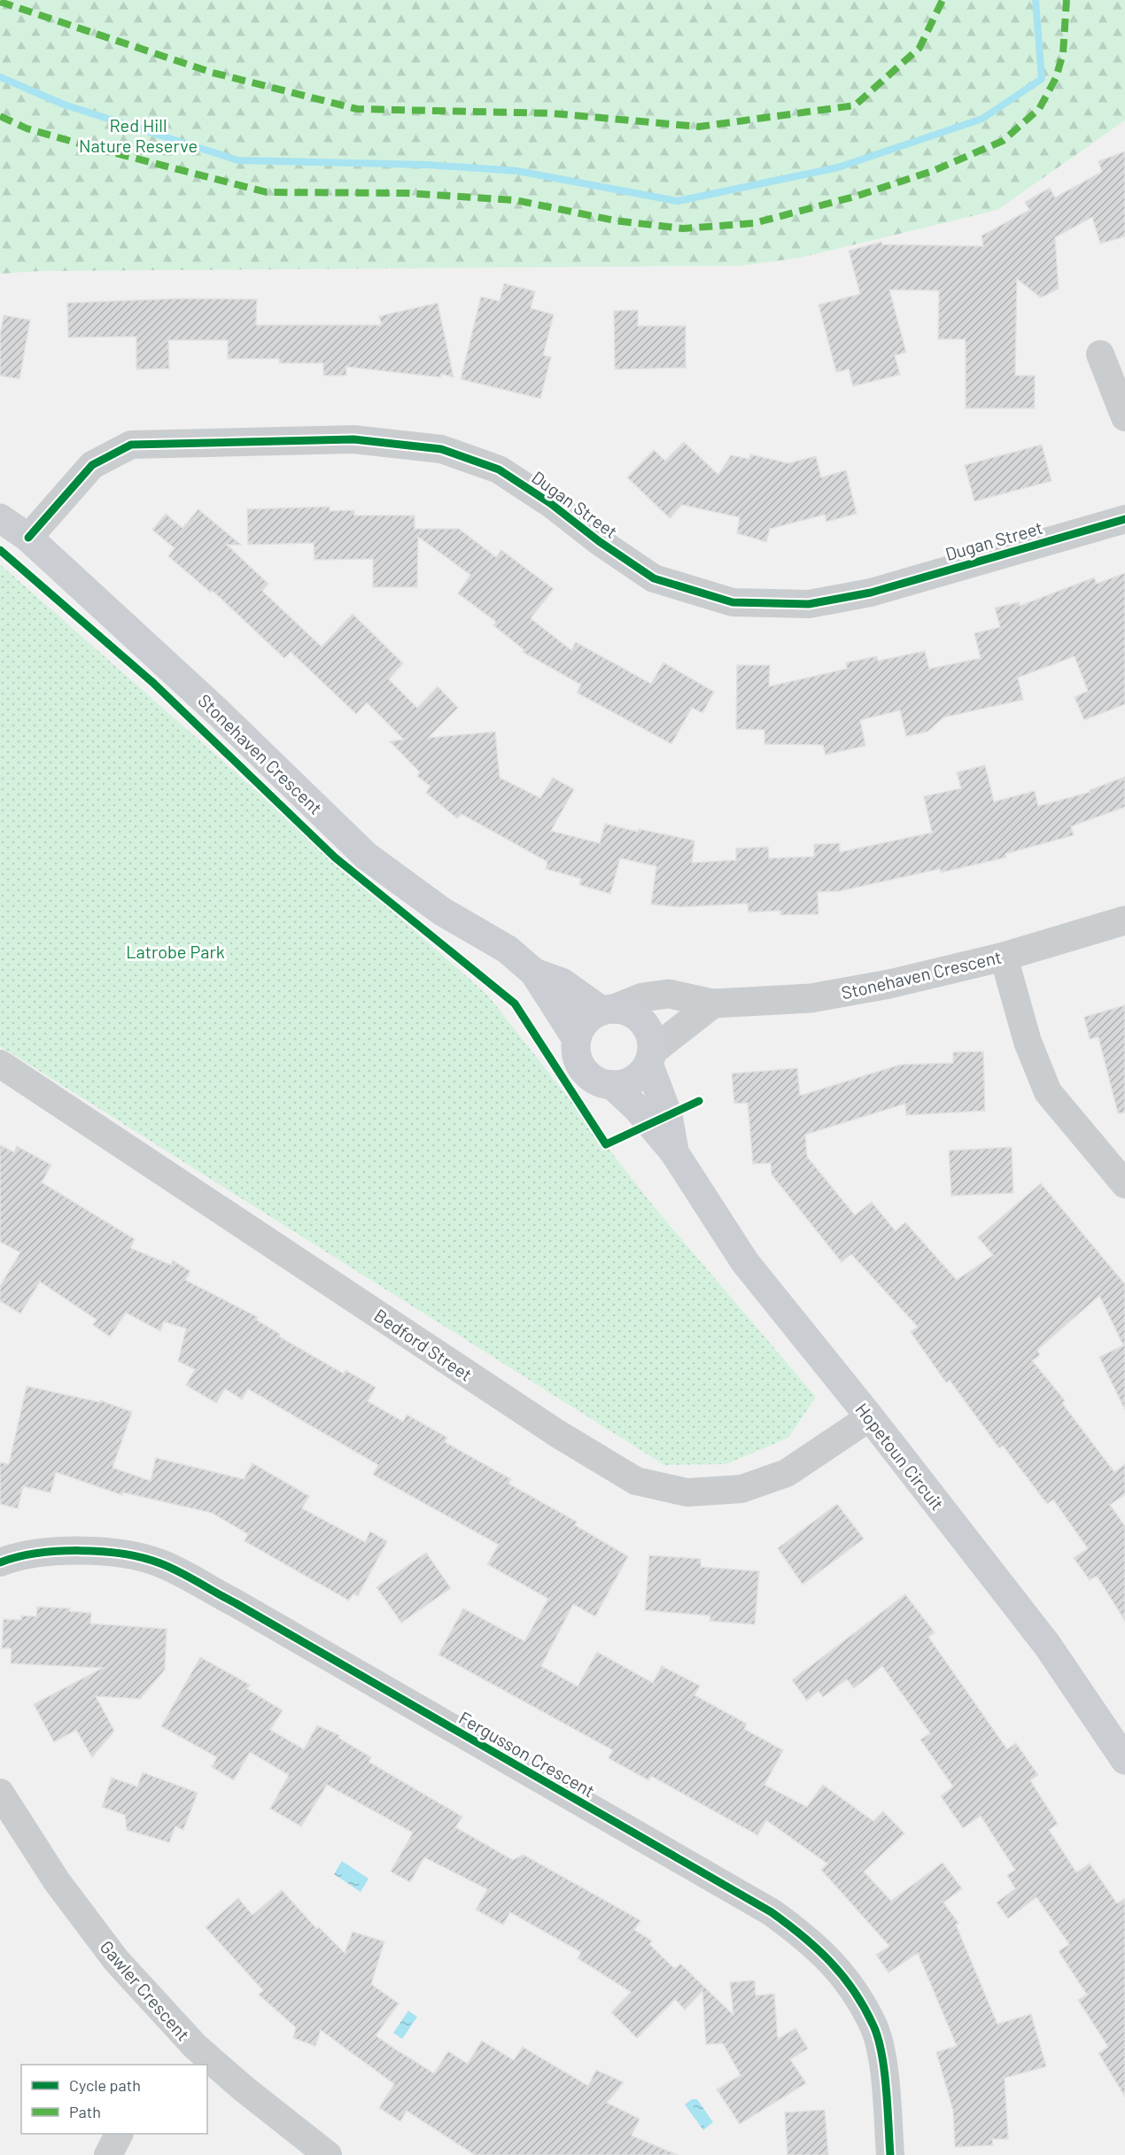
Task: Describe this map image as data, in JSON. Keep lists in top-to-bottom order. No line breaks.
{"streets":{"main road":["Stonehaven Crescent","Hopetoun Circuit"],"street":["Dugan Street","Bedford Street","Fergusson Crescent","Gawler Crescent"]},"crossings":[["Dugan Street","Stonehaven Crescent"],["Stonehaven Crescent","Hopetoun Circuit"],["Bedford Street","Hopetoun Circuit"]],"parks":["Red Hill Nature Reserve","Latrobe Park"],"legend":["Cycle path","Path"]}
